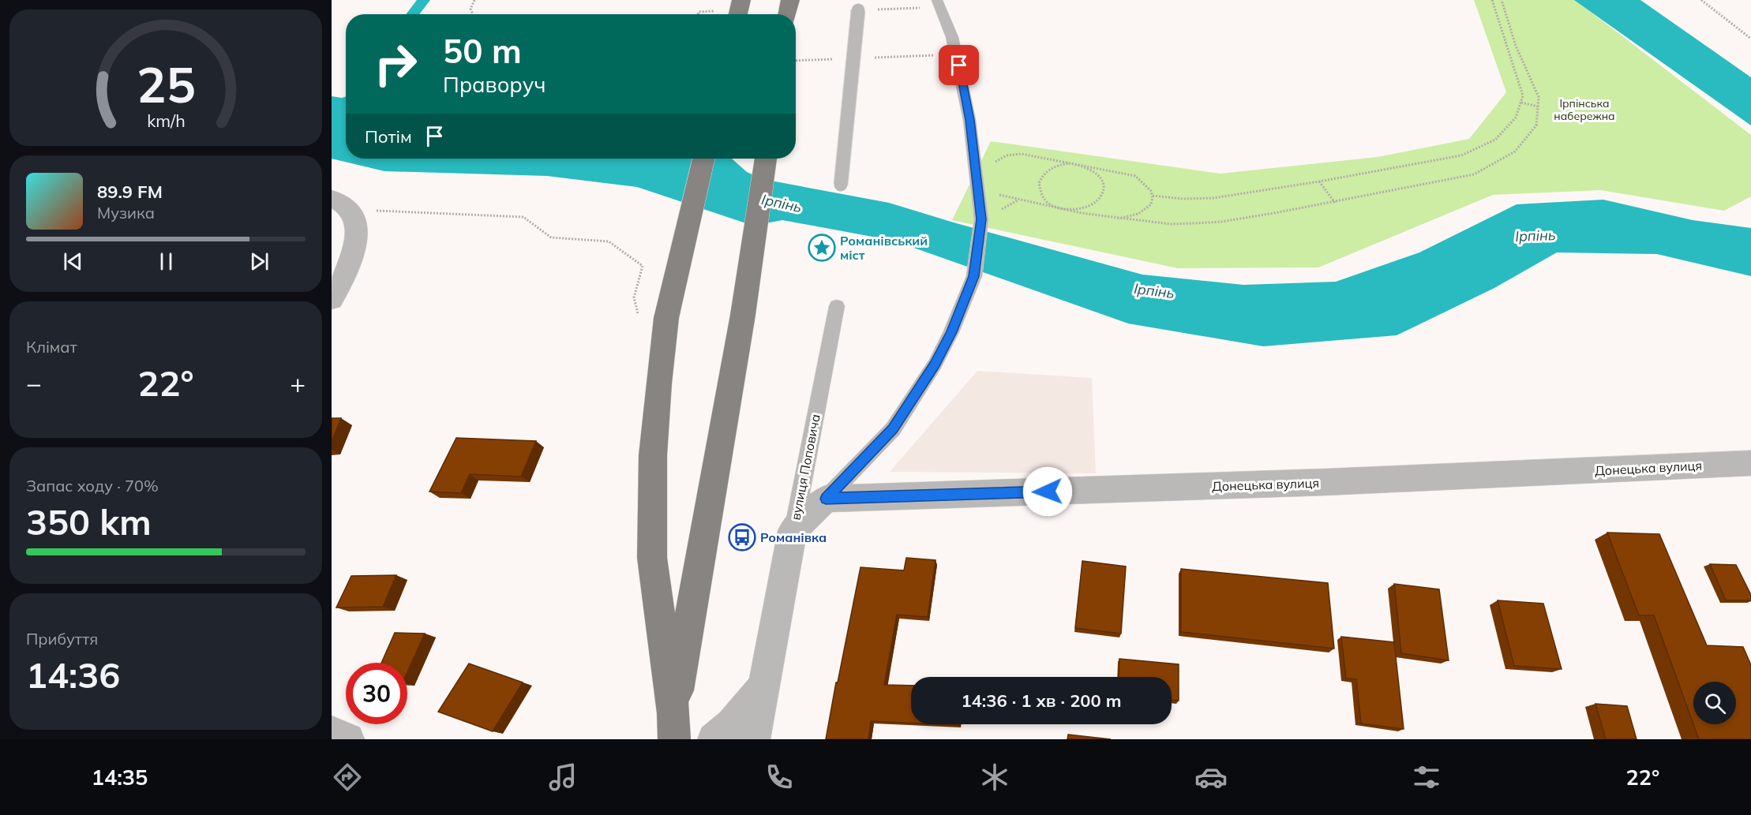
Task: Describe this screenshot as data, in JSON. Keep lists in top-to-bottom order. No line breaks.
{"streets":{"street":["вулиця Поповича","Донецька вулиця"]},"water":["Ірпінь"],"parks":["Ірпінська набережна"],"places":{"place":["Романівський міст"],"bus stop":["Романівка"]},"page":{"turn":["50 m","Праворуч"],"then":"Потім","song":["89.9 FM","Музика"],"tile":["Клімат",["Запас ходу · 70%","350 km"],["Прибуття","14:36"]],"heat":["−","22°","+"],"limit":"30","trip":"14:36 · 1 хв · 200 m","tabs":["14:35","22°"],"gauge":["25","km/h"]}}
